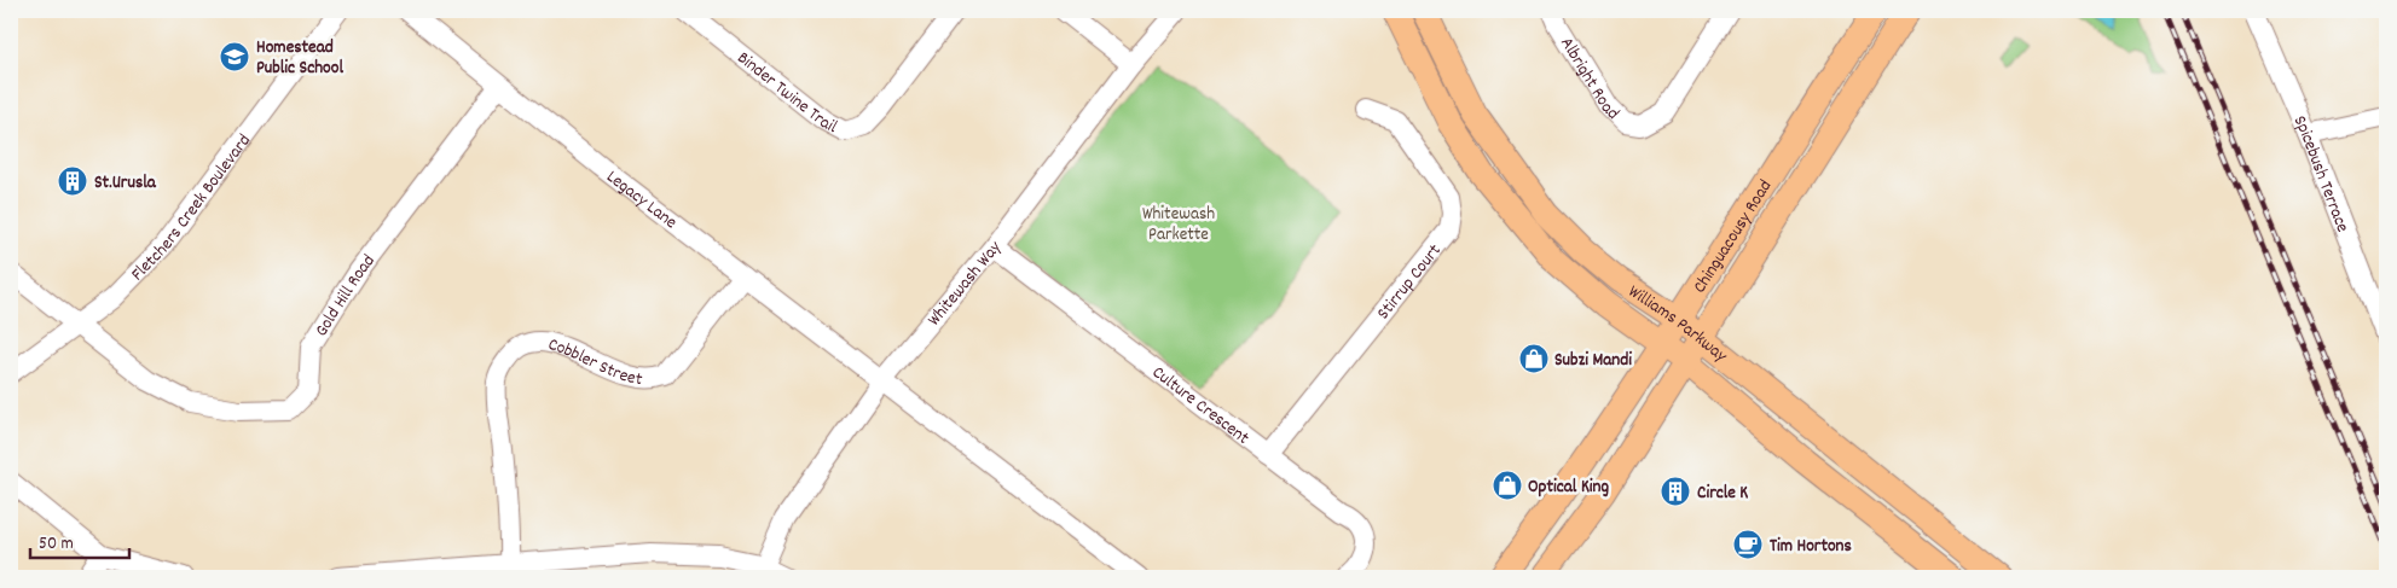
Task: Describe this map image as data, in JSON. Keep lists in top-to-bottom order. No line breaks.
{"streets":{"main road":["Chinguacousy Road","Williams Parkway"],"street":["Albright Road","Binder Twine Trail","Spicebush Terrace","Legacy Lane","Fletchers Creek Boulevard","Stirrup Court","Whitewash Way","Gold Hill Road","Cobbler Street","Culture Crescent"]},"crossings":[["Legacy Lane","Whitewash Way"],["Legacy Lane","Gold Hill Road"],["Legacy Lane","Cobbler Street"],["Fletchers Creek Boulevard","Gold Hill Road"],["Chinguacousy Road","Williams Parkway"],["Stirrup Court","Culture Crescent"],["Whitewash Way","Culture Crescent"]],"parks":["Whitewash Parkette"],"places":{"school or university":["Homestead Public School"],"building":["St.Urusla","Circle K"],"shop":["Subzi Mandi","Optical King"],"cafe":["Tim Hortons"]},"scale_bar":"50 m"}
